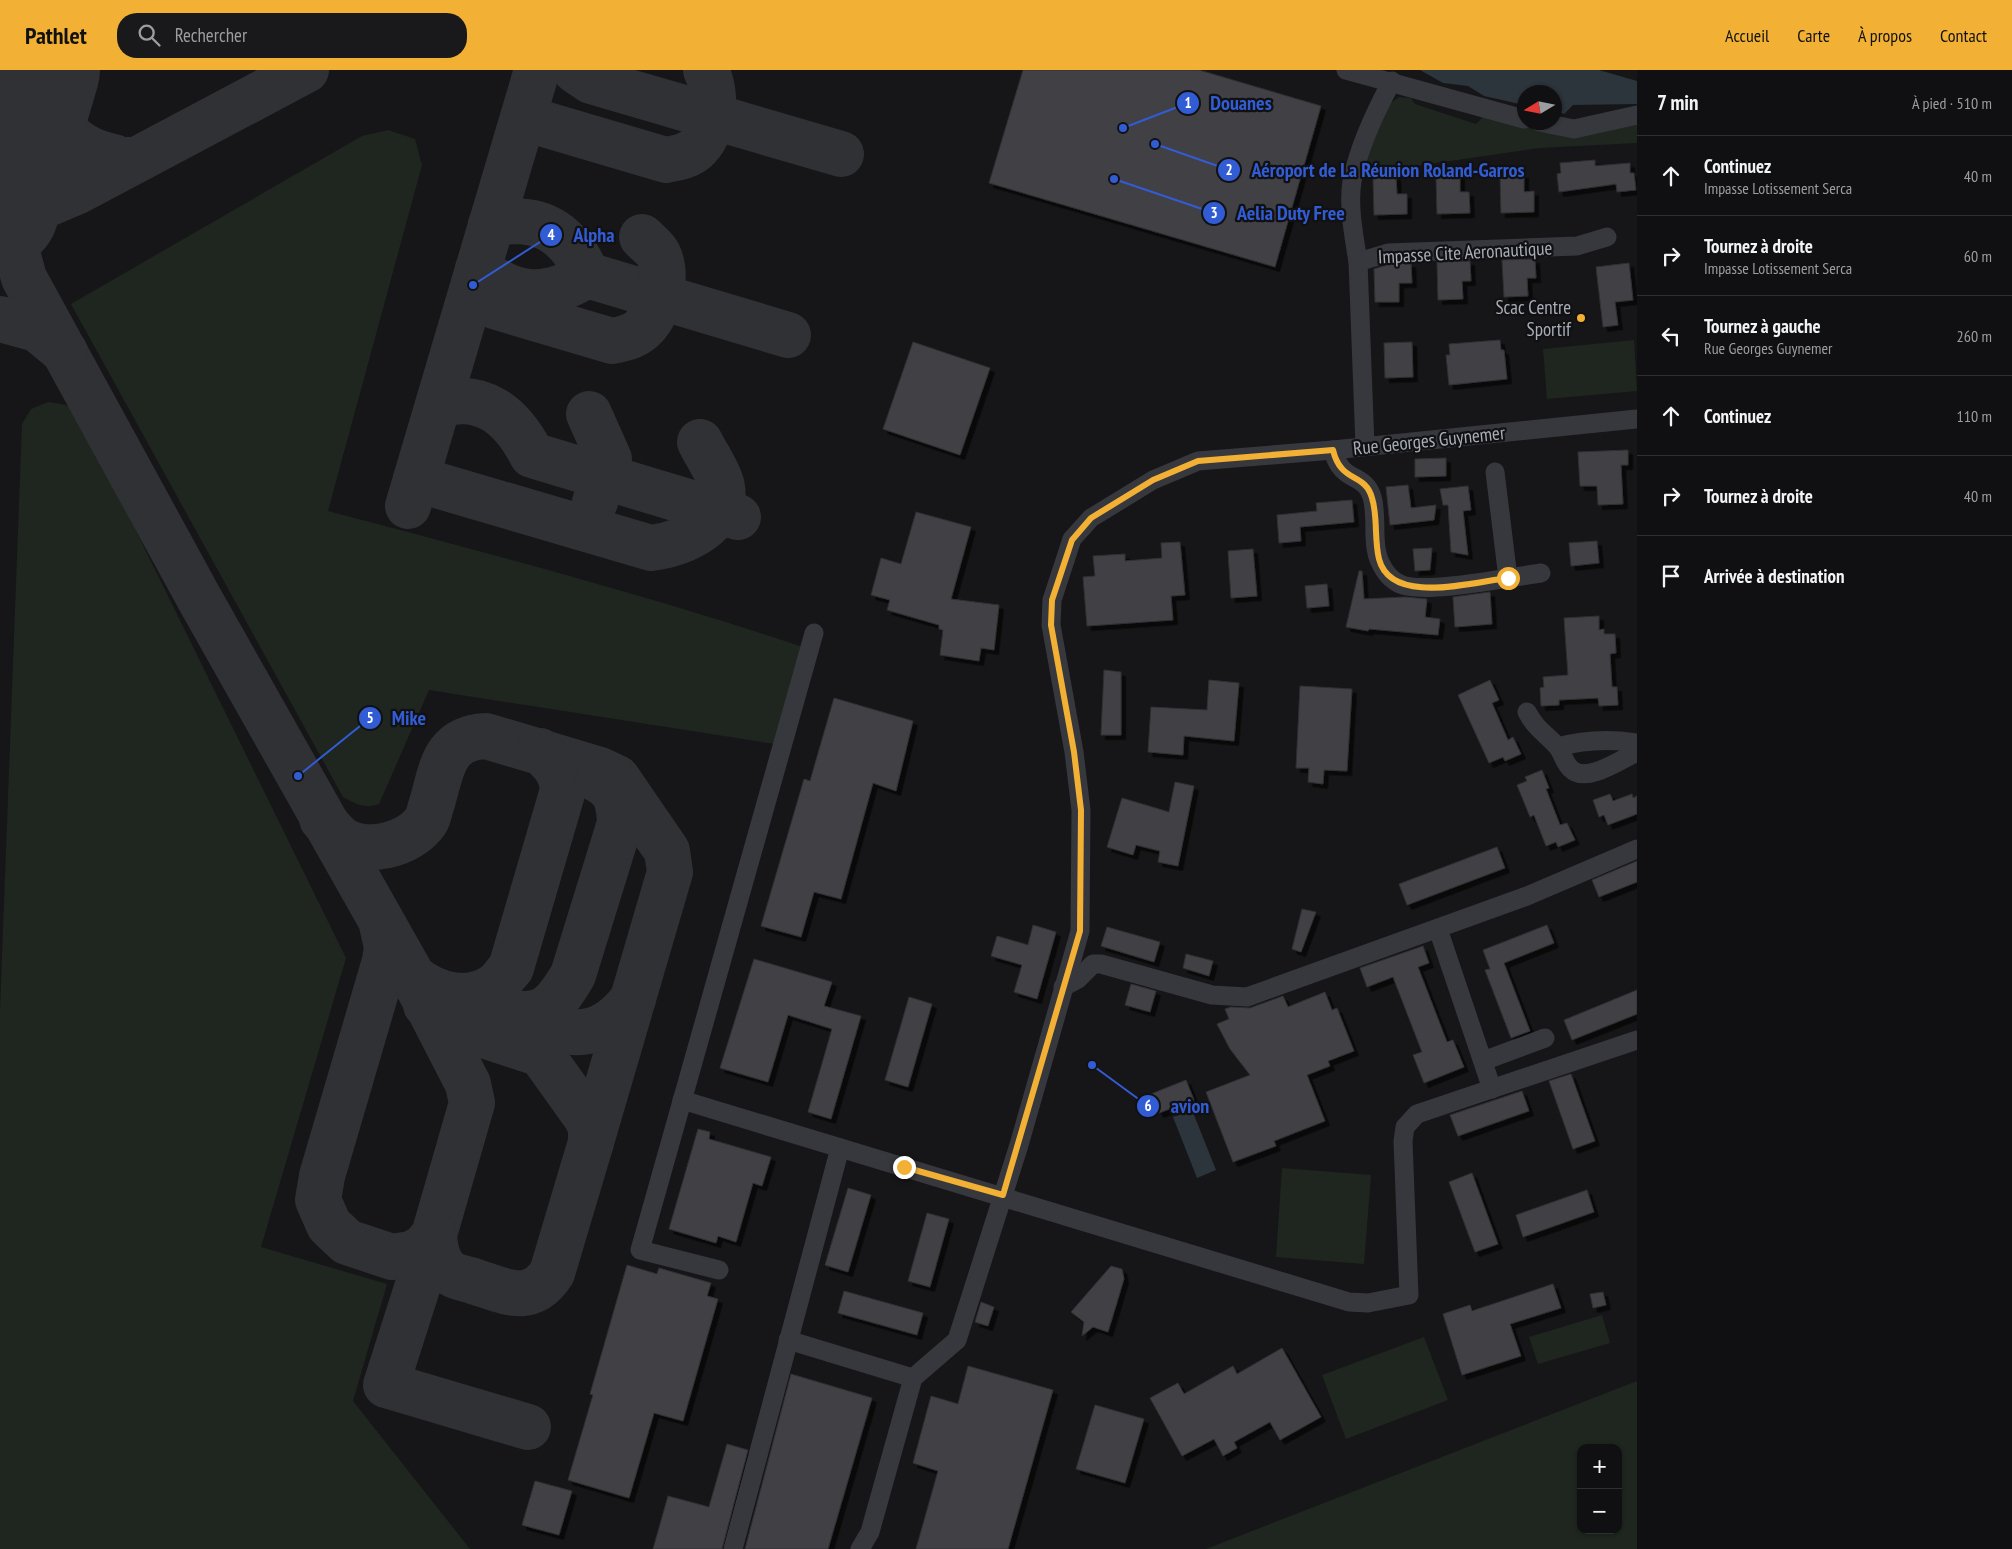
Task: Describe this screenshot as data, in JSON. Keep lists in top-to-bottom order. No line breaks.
{"streets":{"street":["Impasse Cite Aeronautique","Rue Georges Guynemer"]},"crossings":[["Impasse Cite Aeronautique","Rue Georges Guynemer"]],"places":["Douanes","Aéroport de La Réunion Roland-Garros","Aelia Duty Free","Alpha","Scac Centre Sportif","Mike","avion"],"north":"left","page":{"header":"Pathlet","search":"Rechercher","nav":["Accueil","Carte","À propos","Contact"],"heading":["7 min","À pied · 510 m"],"list":[["Continuez","Impasse Lotissement Serca","40 m"],["Tournez à droite","Impasse Lotissement Serca","60 m"],["Tournez à gauche","Rue Georges Guynemer","260 m"],["Continuez","110 m"],["Tournez à droite","40 m"],"Arrivée à destination"],"map_buttons":["+","−"]}}
